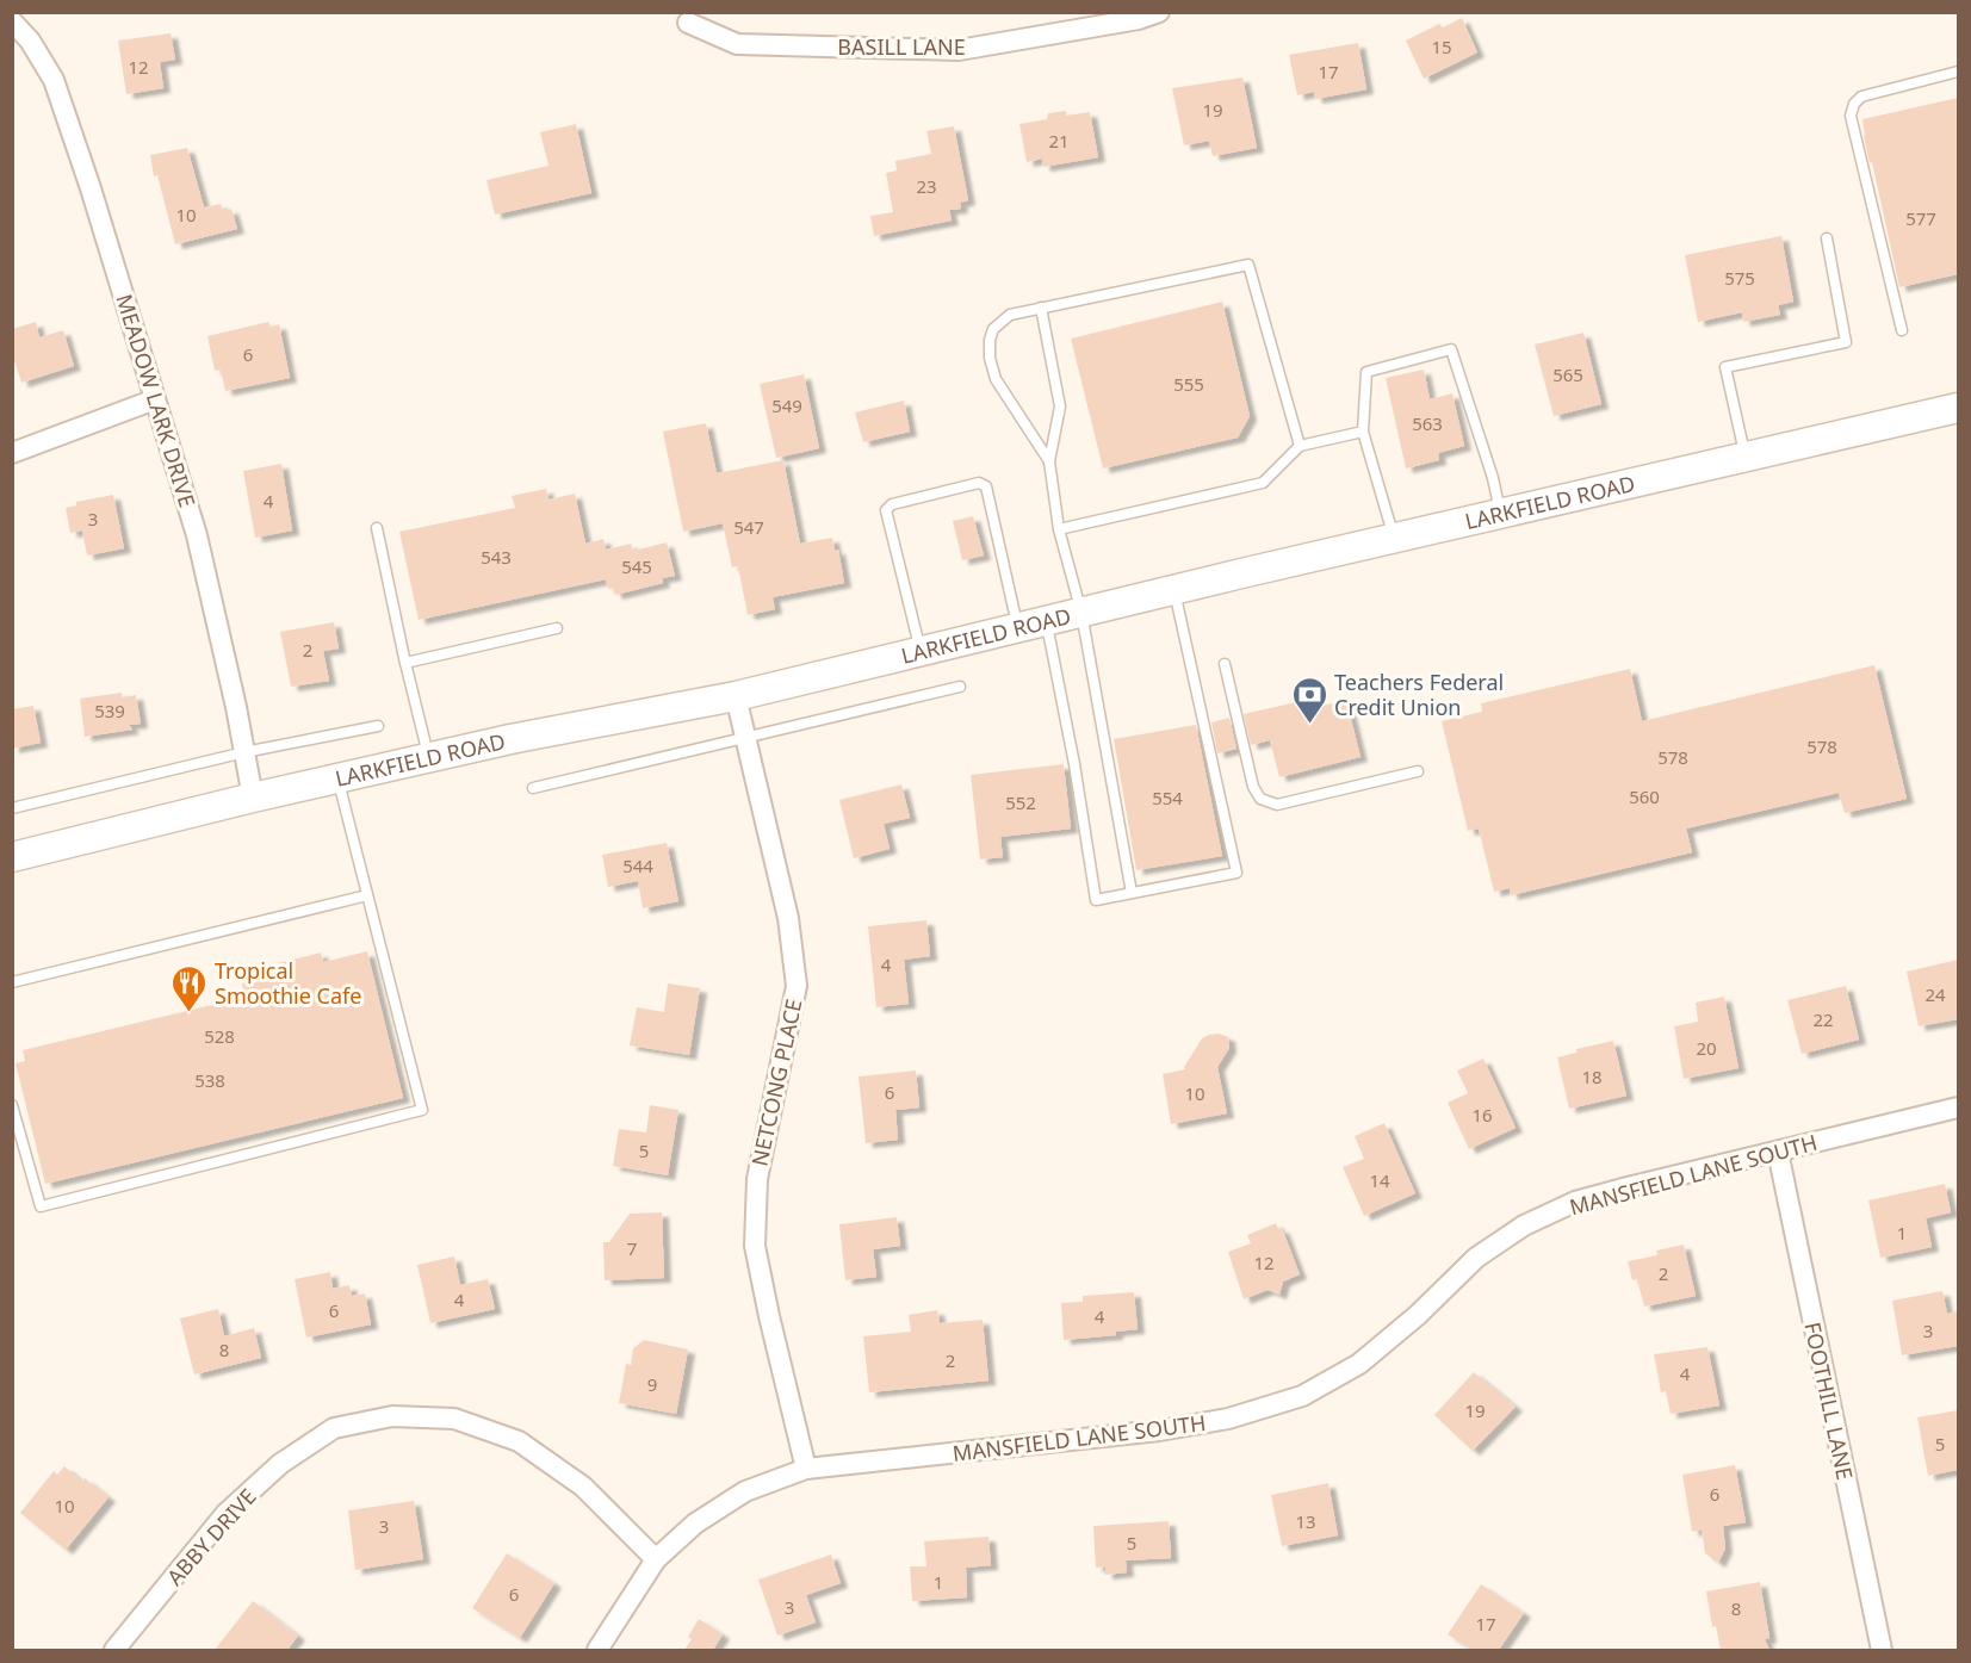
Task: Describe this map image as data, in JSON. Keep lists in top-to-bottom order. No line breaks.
{"streets":{"main road":["LARKFIELD ROAD"],"street":["BASILL LANE","MEADOW LARK DRIVE","NETCONG PLACE","MANSFIELD LANE SOUTH","FOOTHILL LANE","ABBY DRIVE"]},"crossings":[["MEADOW LARK DRIVE","LARKFIELD ROAD"],["LARKFIELD ROAD","NETCONG PLACE"],["NETCONG PLACE","MANSFIELD LANE SOUTH"],["MANSFIELD LANE SOUTH","FOOTHILL LANE"],["MANSFIELD LANE SOUTH","ABBY DRIVE"]],"places":{"bank":["Teachers Federal Credit Union"],"restaurant":["Tropical Smoothie Cafe"]},"house_numbers":["15","12","17","19","21","23","10","577","575","6","565","555","549","563","4","3","547","543","545","2","539","578","578","560","554","552","544","4","24","22","528","20","18","538","6","10","16","5","14","1","7","12","2","4","6","4","3","8","2","4","9","19","5","6","10","13","3","5","1","6","3","8","17"]}
